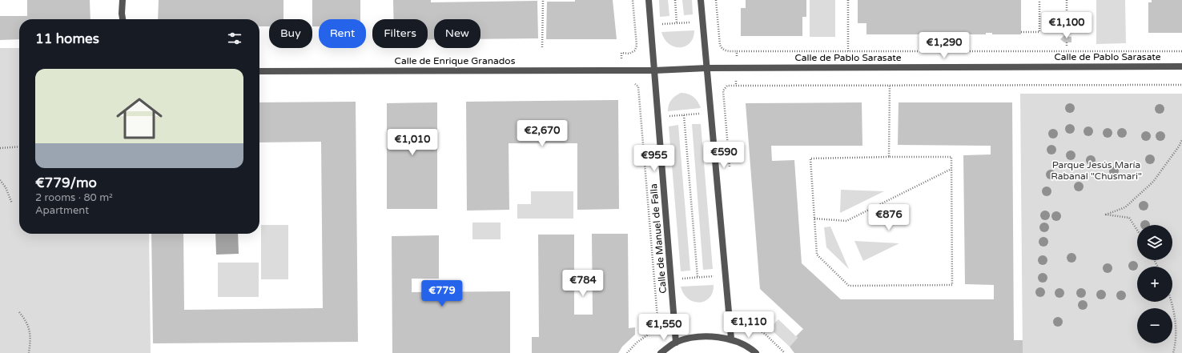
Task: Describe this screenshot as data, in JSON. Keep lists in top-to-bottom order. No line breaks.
{"streets":{"street":["Calle de Pablo Sarasate","Calle de Enrique Granados","Calle de Manuel de Falla"]},"crossings":[["Calle de Pablo Sarasate","Calle de Enrique Granados"],["Calle de Pablo Sarasate","Calle de Manuel de Falla"],["Calle de Enrique Granados","Calle de Manuel de Falla"]],"parks":["Parque Jesús María Rabanal \"Chusmari\""],"page":{"price":["€1,100","€1,290","€2,670","€1,010","€590","€955","€876","€784","€779","€1,110","€1,550"],"chip":["Buy","Rent","Filters","New"],"heading":"11 homes","list":[{"name":"€779/mo","note":"2 rooms · 80 m² · Apartment"}],"map_buttons":["+","−"]}}
